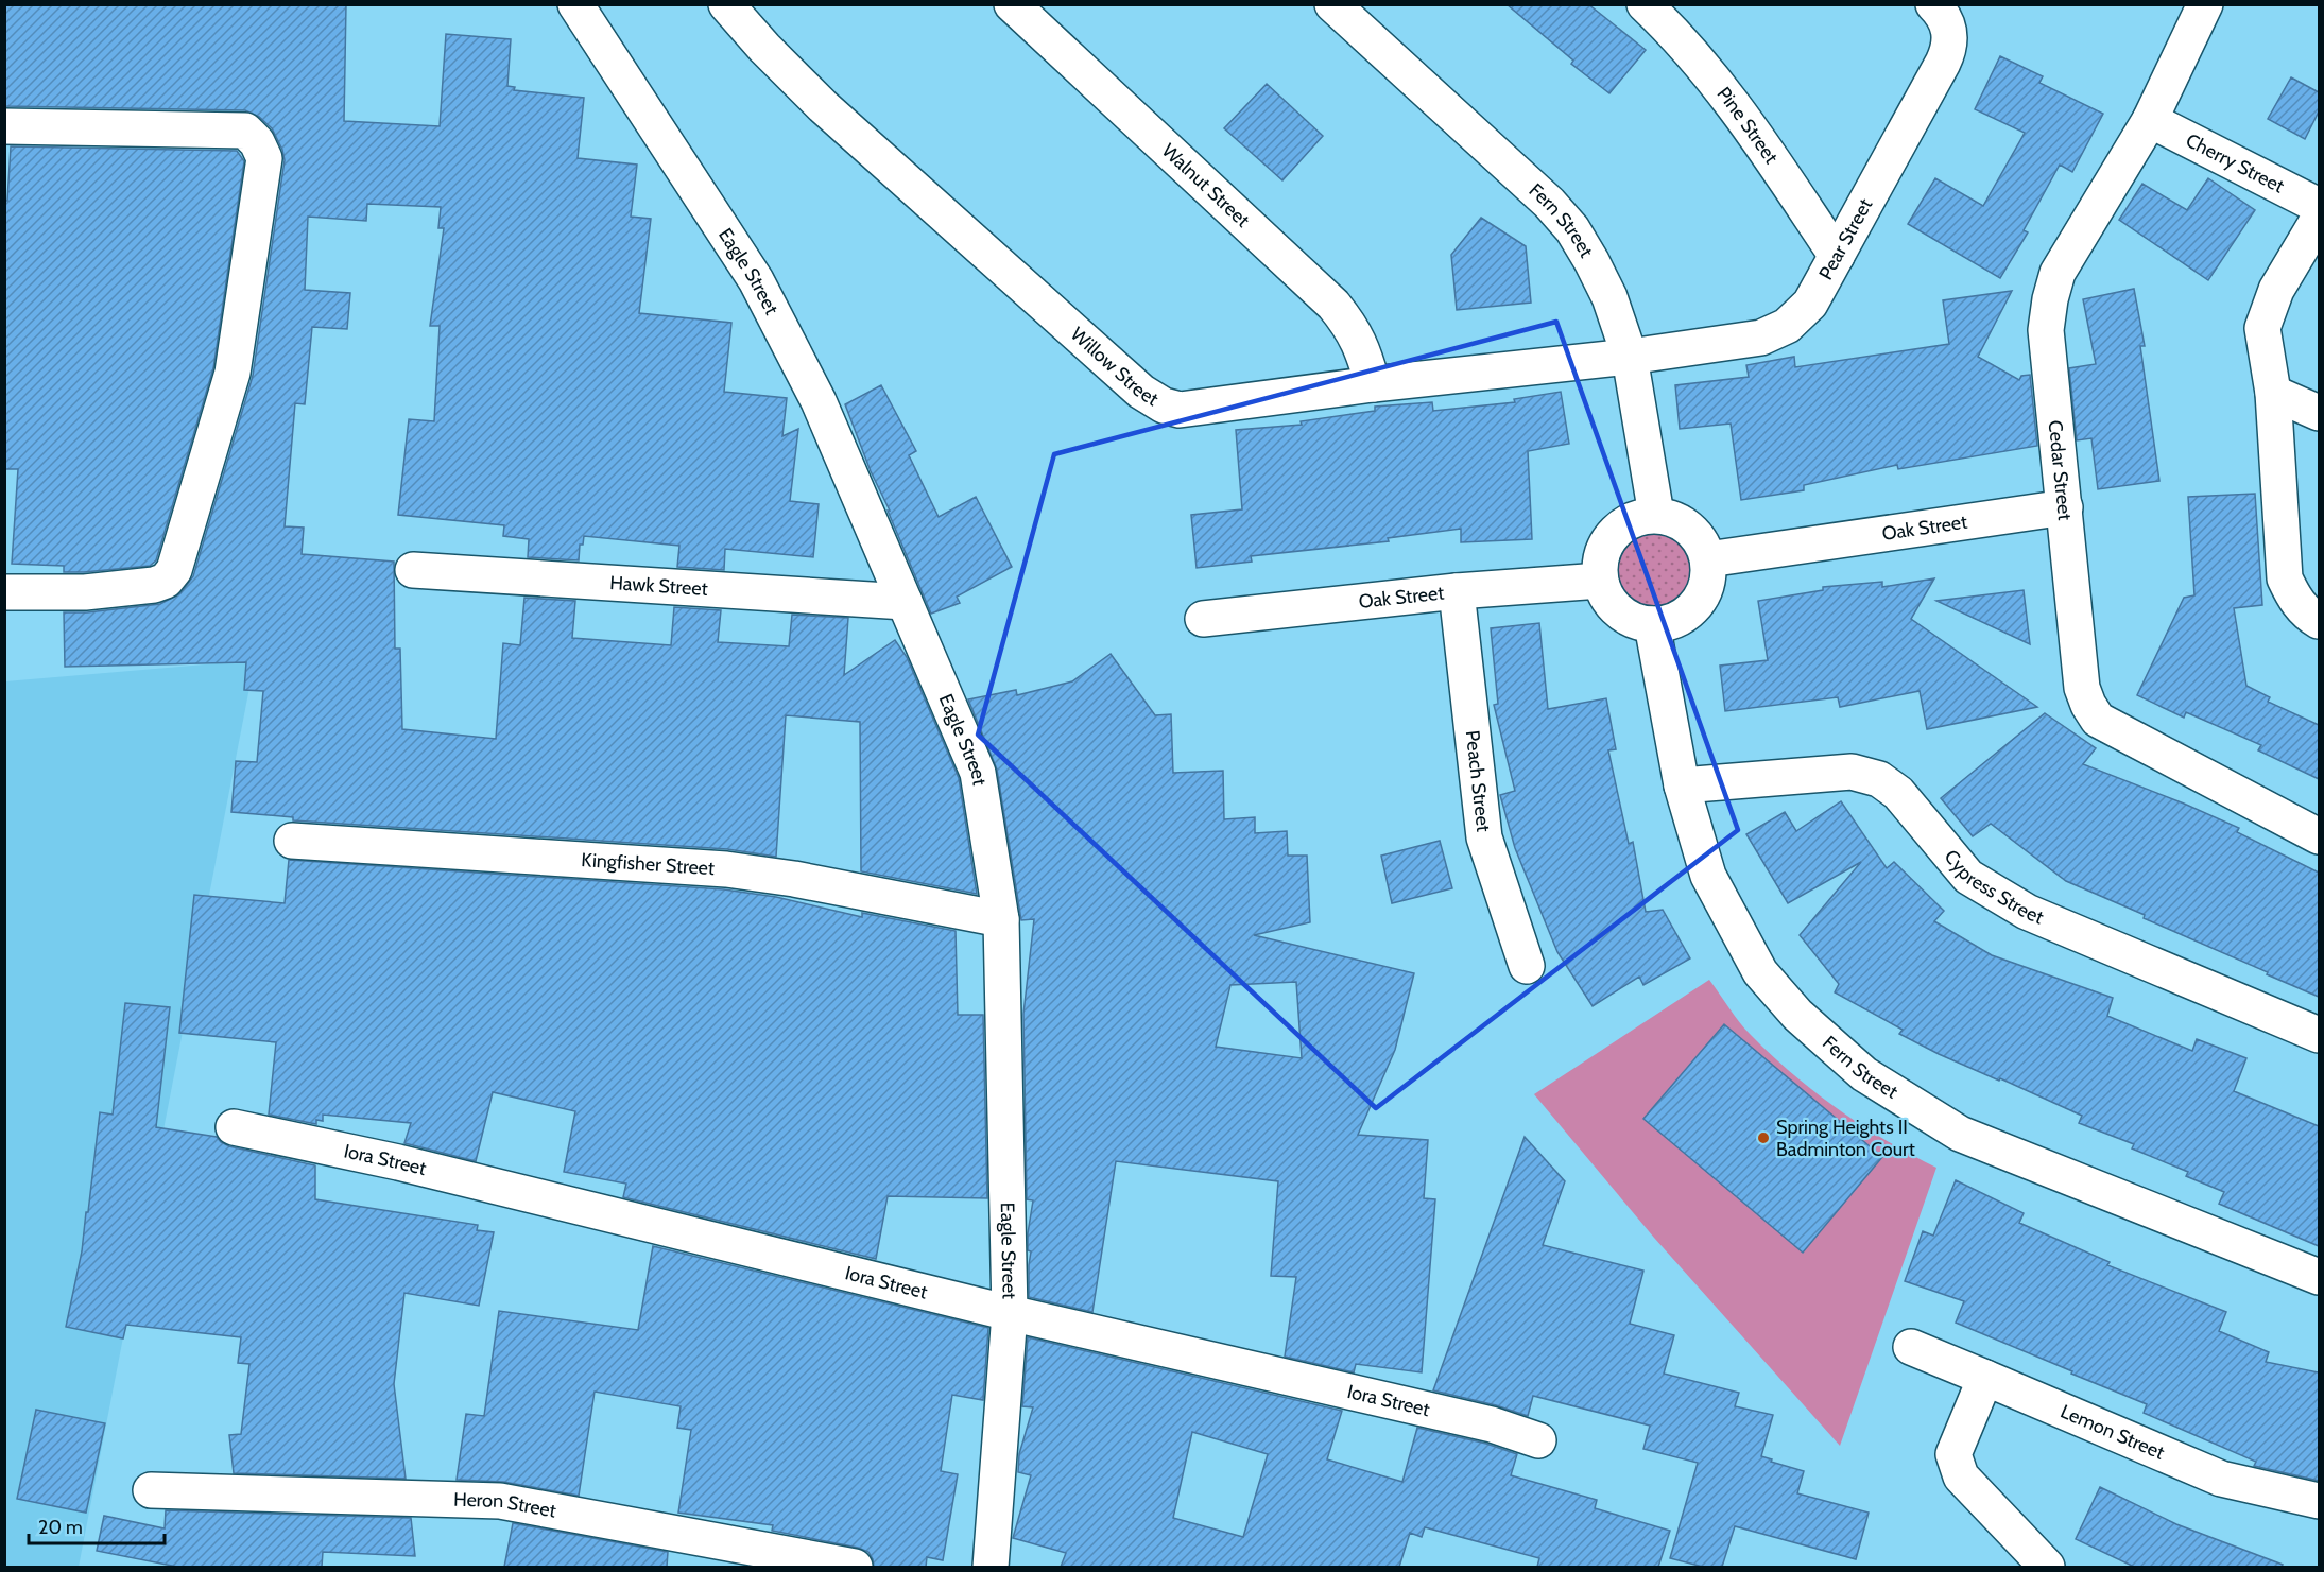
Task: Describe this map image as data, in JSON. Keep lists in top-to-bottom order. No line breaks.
{"streets":{"street":["Pine Street","Cherry Street","Walnut Street","Fern Street","Pear Street","Eagle Street","Willow Street","Cedar Street","Oak Street","Hawk Street","Peach Street","Kingfisher Street","Cypress Street","Iora Street","Lemon Street","Heron Street"]},"crossings":[["Pine Street","Pear Street"],["Cherry Street","Cedar Street"],["Walnut Street","Willow Street"],["Fern Street","Pear Street"],["Fern Street","Willow Street"],["Fern Street","Oak Street"],["Fern Street","Cypress Street"],["Pear Street","Willow Street"],["Eagle Street","Hawk Street"],["Eagle Street","Kingfisher Street"],["Eagle Street","Iora Street"],["Cedar Street","Oak Street"],["Oak Street","Peach Street"]],"places":["Spring Heights II Badminton Court"],"scale_bar":"20 m"}
